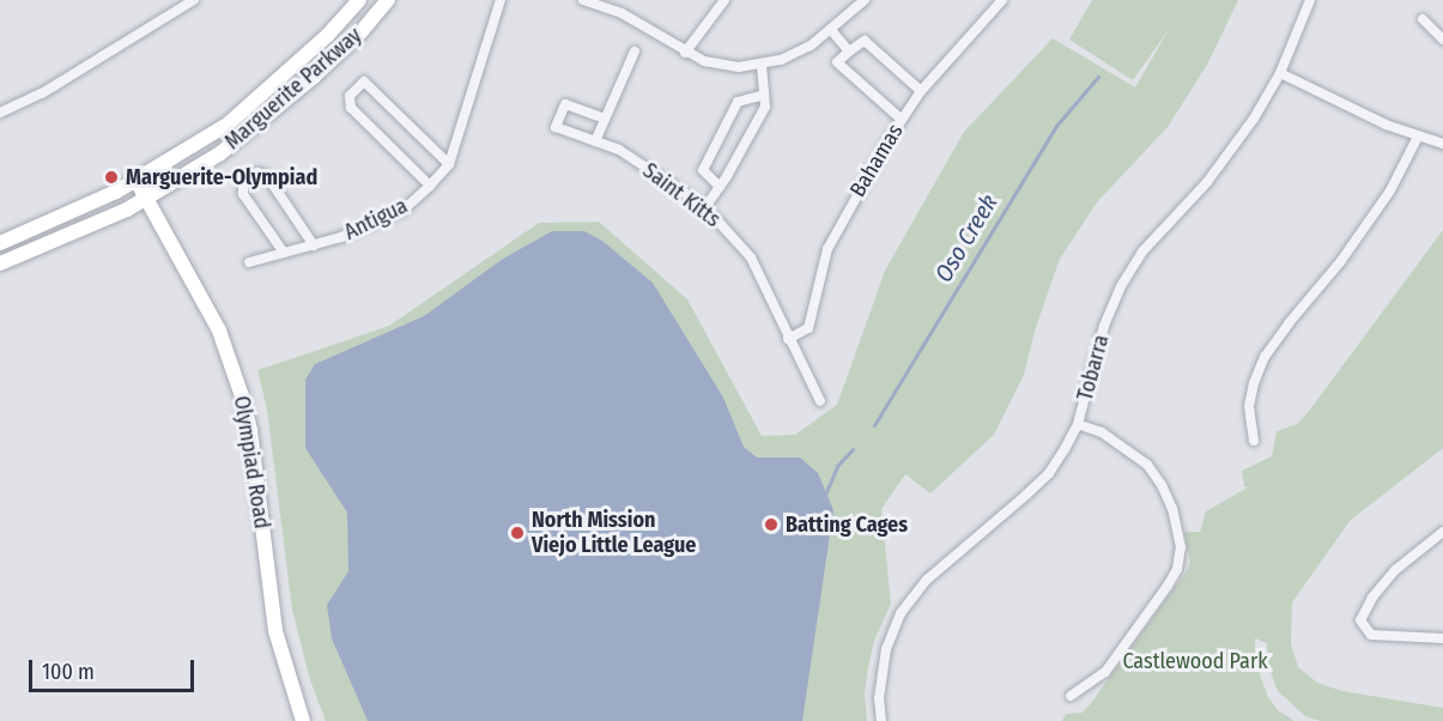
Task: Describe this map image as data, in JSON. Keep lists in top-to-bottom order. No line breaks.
{"streets":{"main road":["Marguerite Parkway","Olympiad Road"],"street":["Bahamas","Saint Kitts","Antigua","Tobarra"]},"crossings":[["Marguerite Parkway","Olympiad Road"],["Bahamas","Saint Kitts"]],"water":["Oso Creek"],"parks":["Castlewood Park"],"places":["Marguerite-Olympiad","Batting Cages","North Mission Viejo Little League"],"scale_bar":"100 m"}
